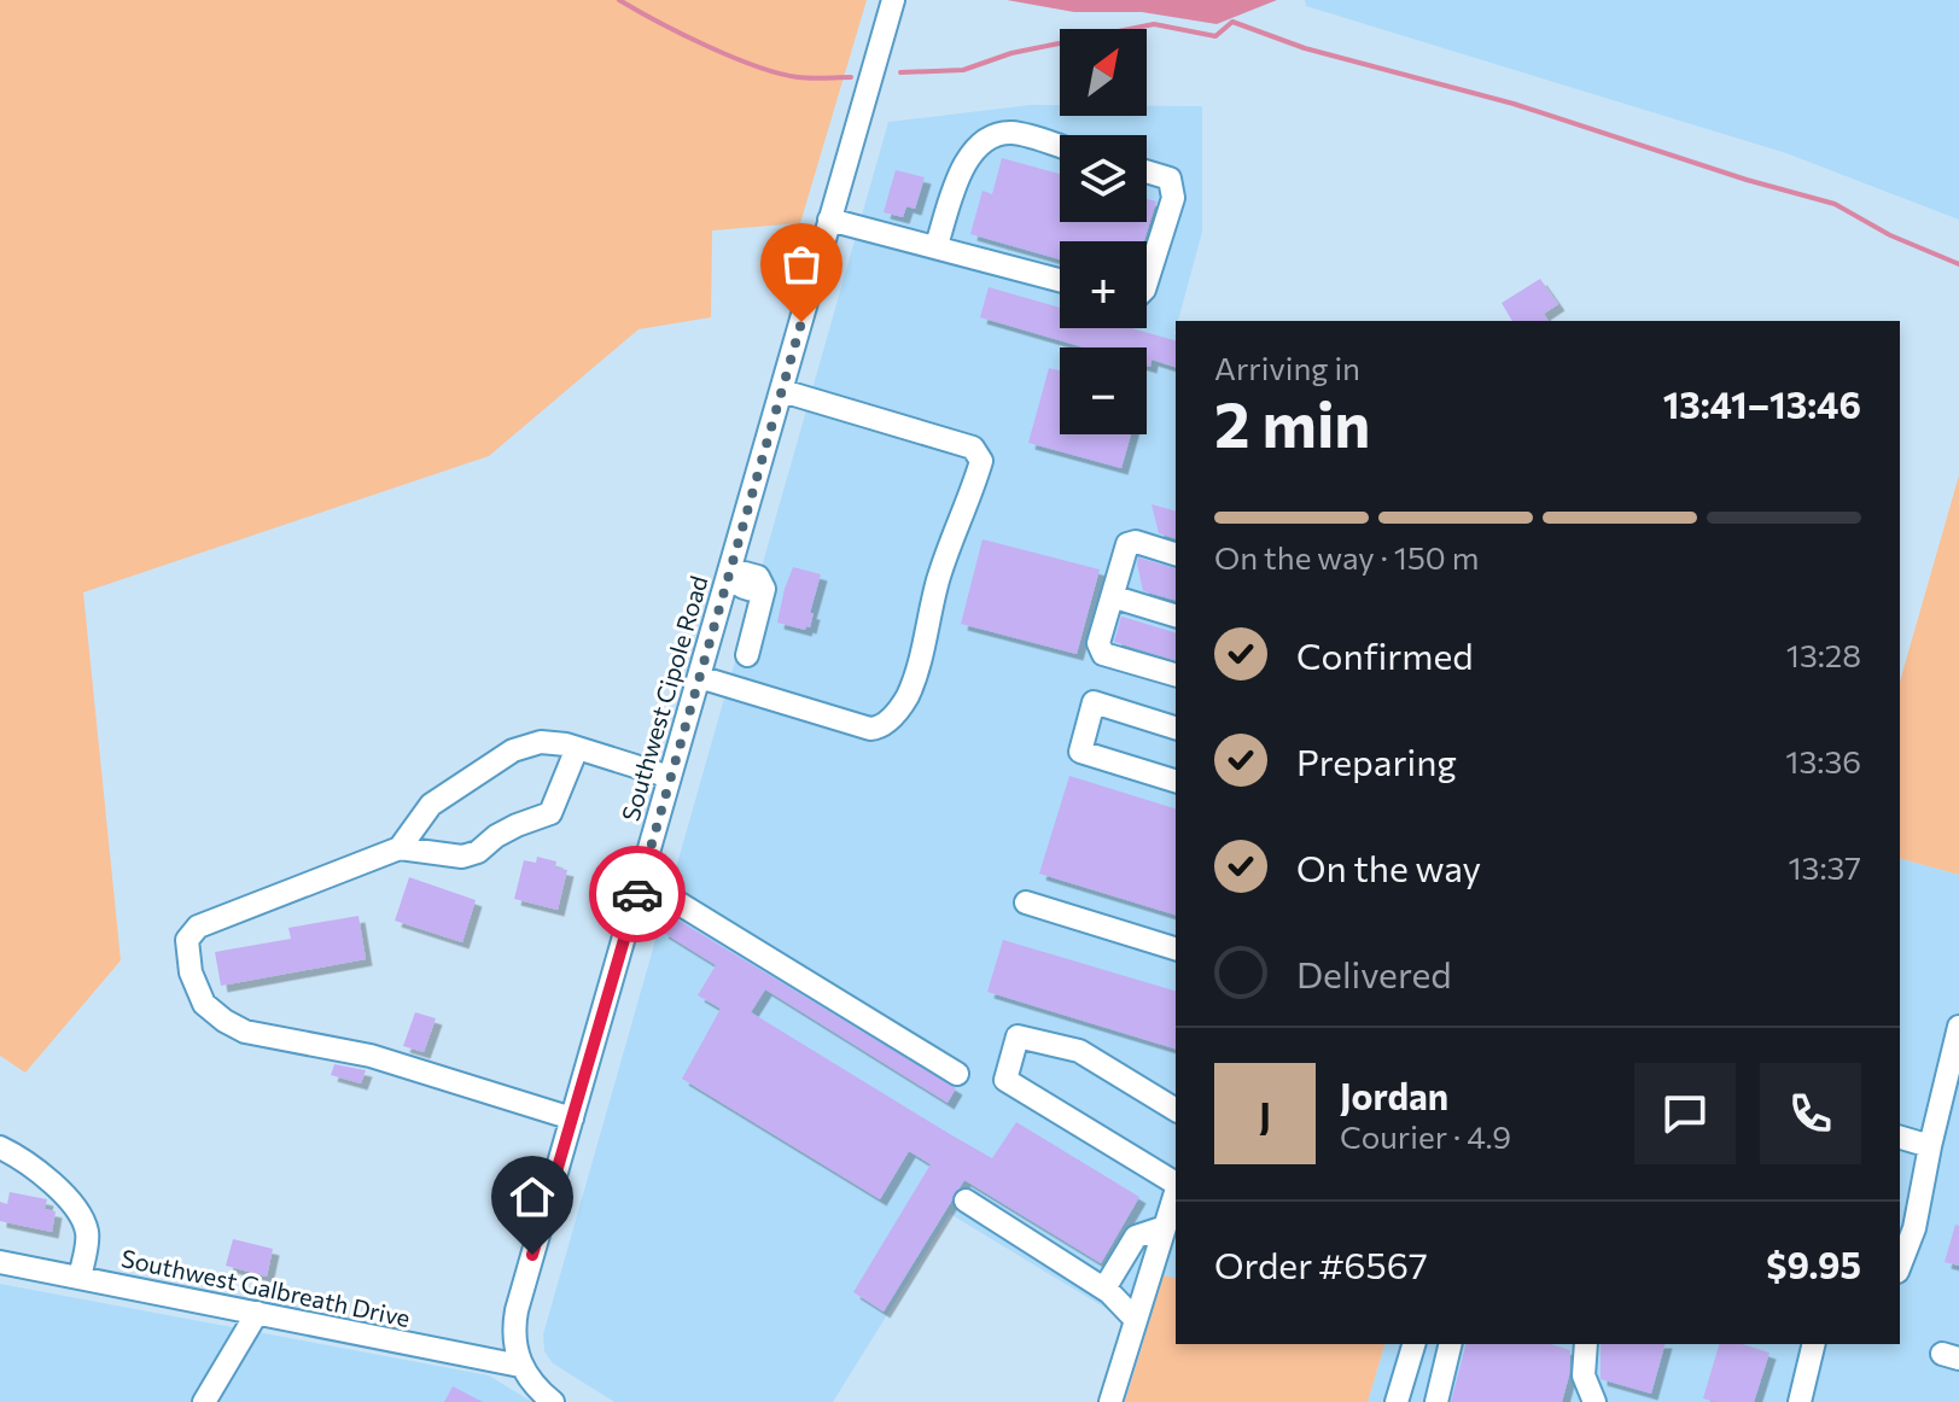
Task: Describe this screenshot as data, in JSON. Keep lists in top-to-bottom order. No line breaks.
{"streets":{"street":["Southwest Cipole Road","Southwest Galbreath Drive"]},"crossings":[["Southwest Cipole Road","Southwest Galbreath Drive"]],"north":"top right","page":{"map_buttons":["+","−"],"heading":["2 min","Arriving in","13:41–13:46"],"panel":["Jordan","Courier · 4.9","Order #6567","$9.95"],"bar":"On the way · 150 m","list":[["Confirmed","13:28"],["Preparing","13:36"],["On the way","13:37"],"Delivered"],"round":"J"}}
